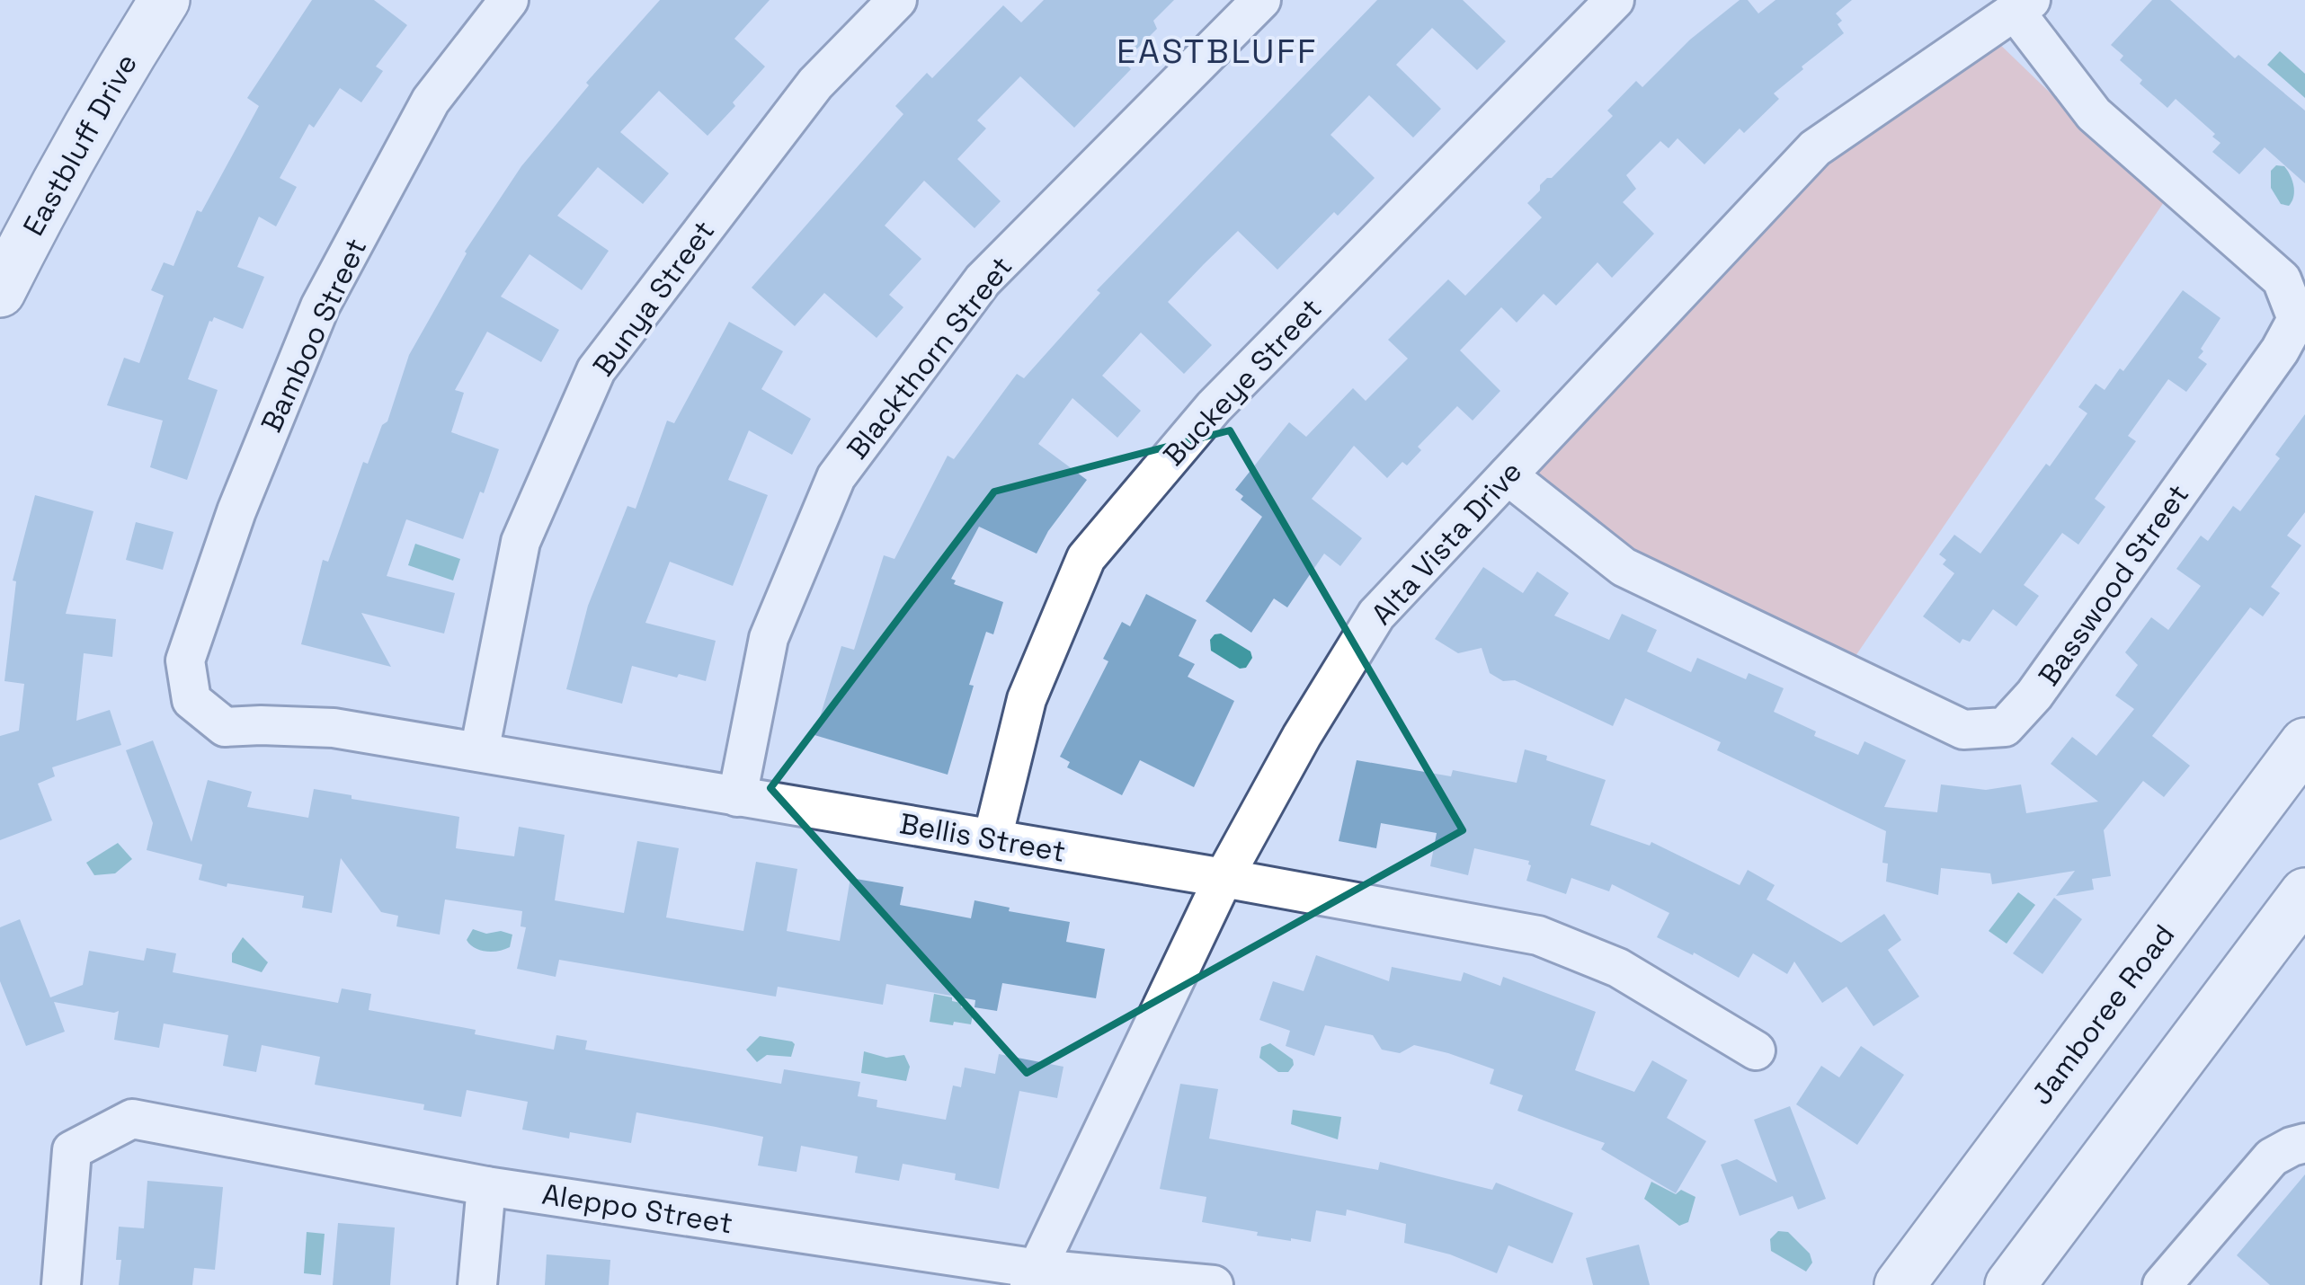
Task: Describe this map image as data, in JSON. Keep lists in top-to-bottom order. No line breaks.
{"streets":{"main road":["Eastbluff Drive","Jamboree Road"],"street":["Bunya Street","Bamboo Street","Blackthorn Street","Buckeye Street","Alta Vista Drive","Basswood Street","Bellis Street","Aleppo Street"]},"crossings":[["Bunya Street","Bellis Street"],["Bamboo Street","Bellis Street"],["Blackthorn Street","Bellis Street"],["Buckeye Street","Bellis Street"],["Alta Vista Drive","Basswood Street"],["Alta Vista Drive","Bellis Street"],["Alta Vista Drive","Aleppo Street"]],"districts":["EASTBLUFF"]}
